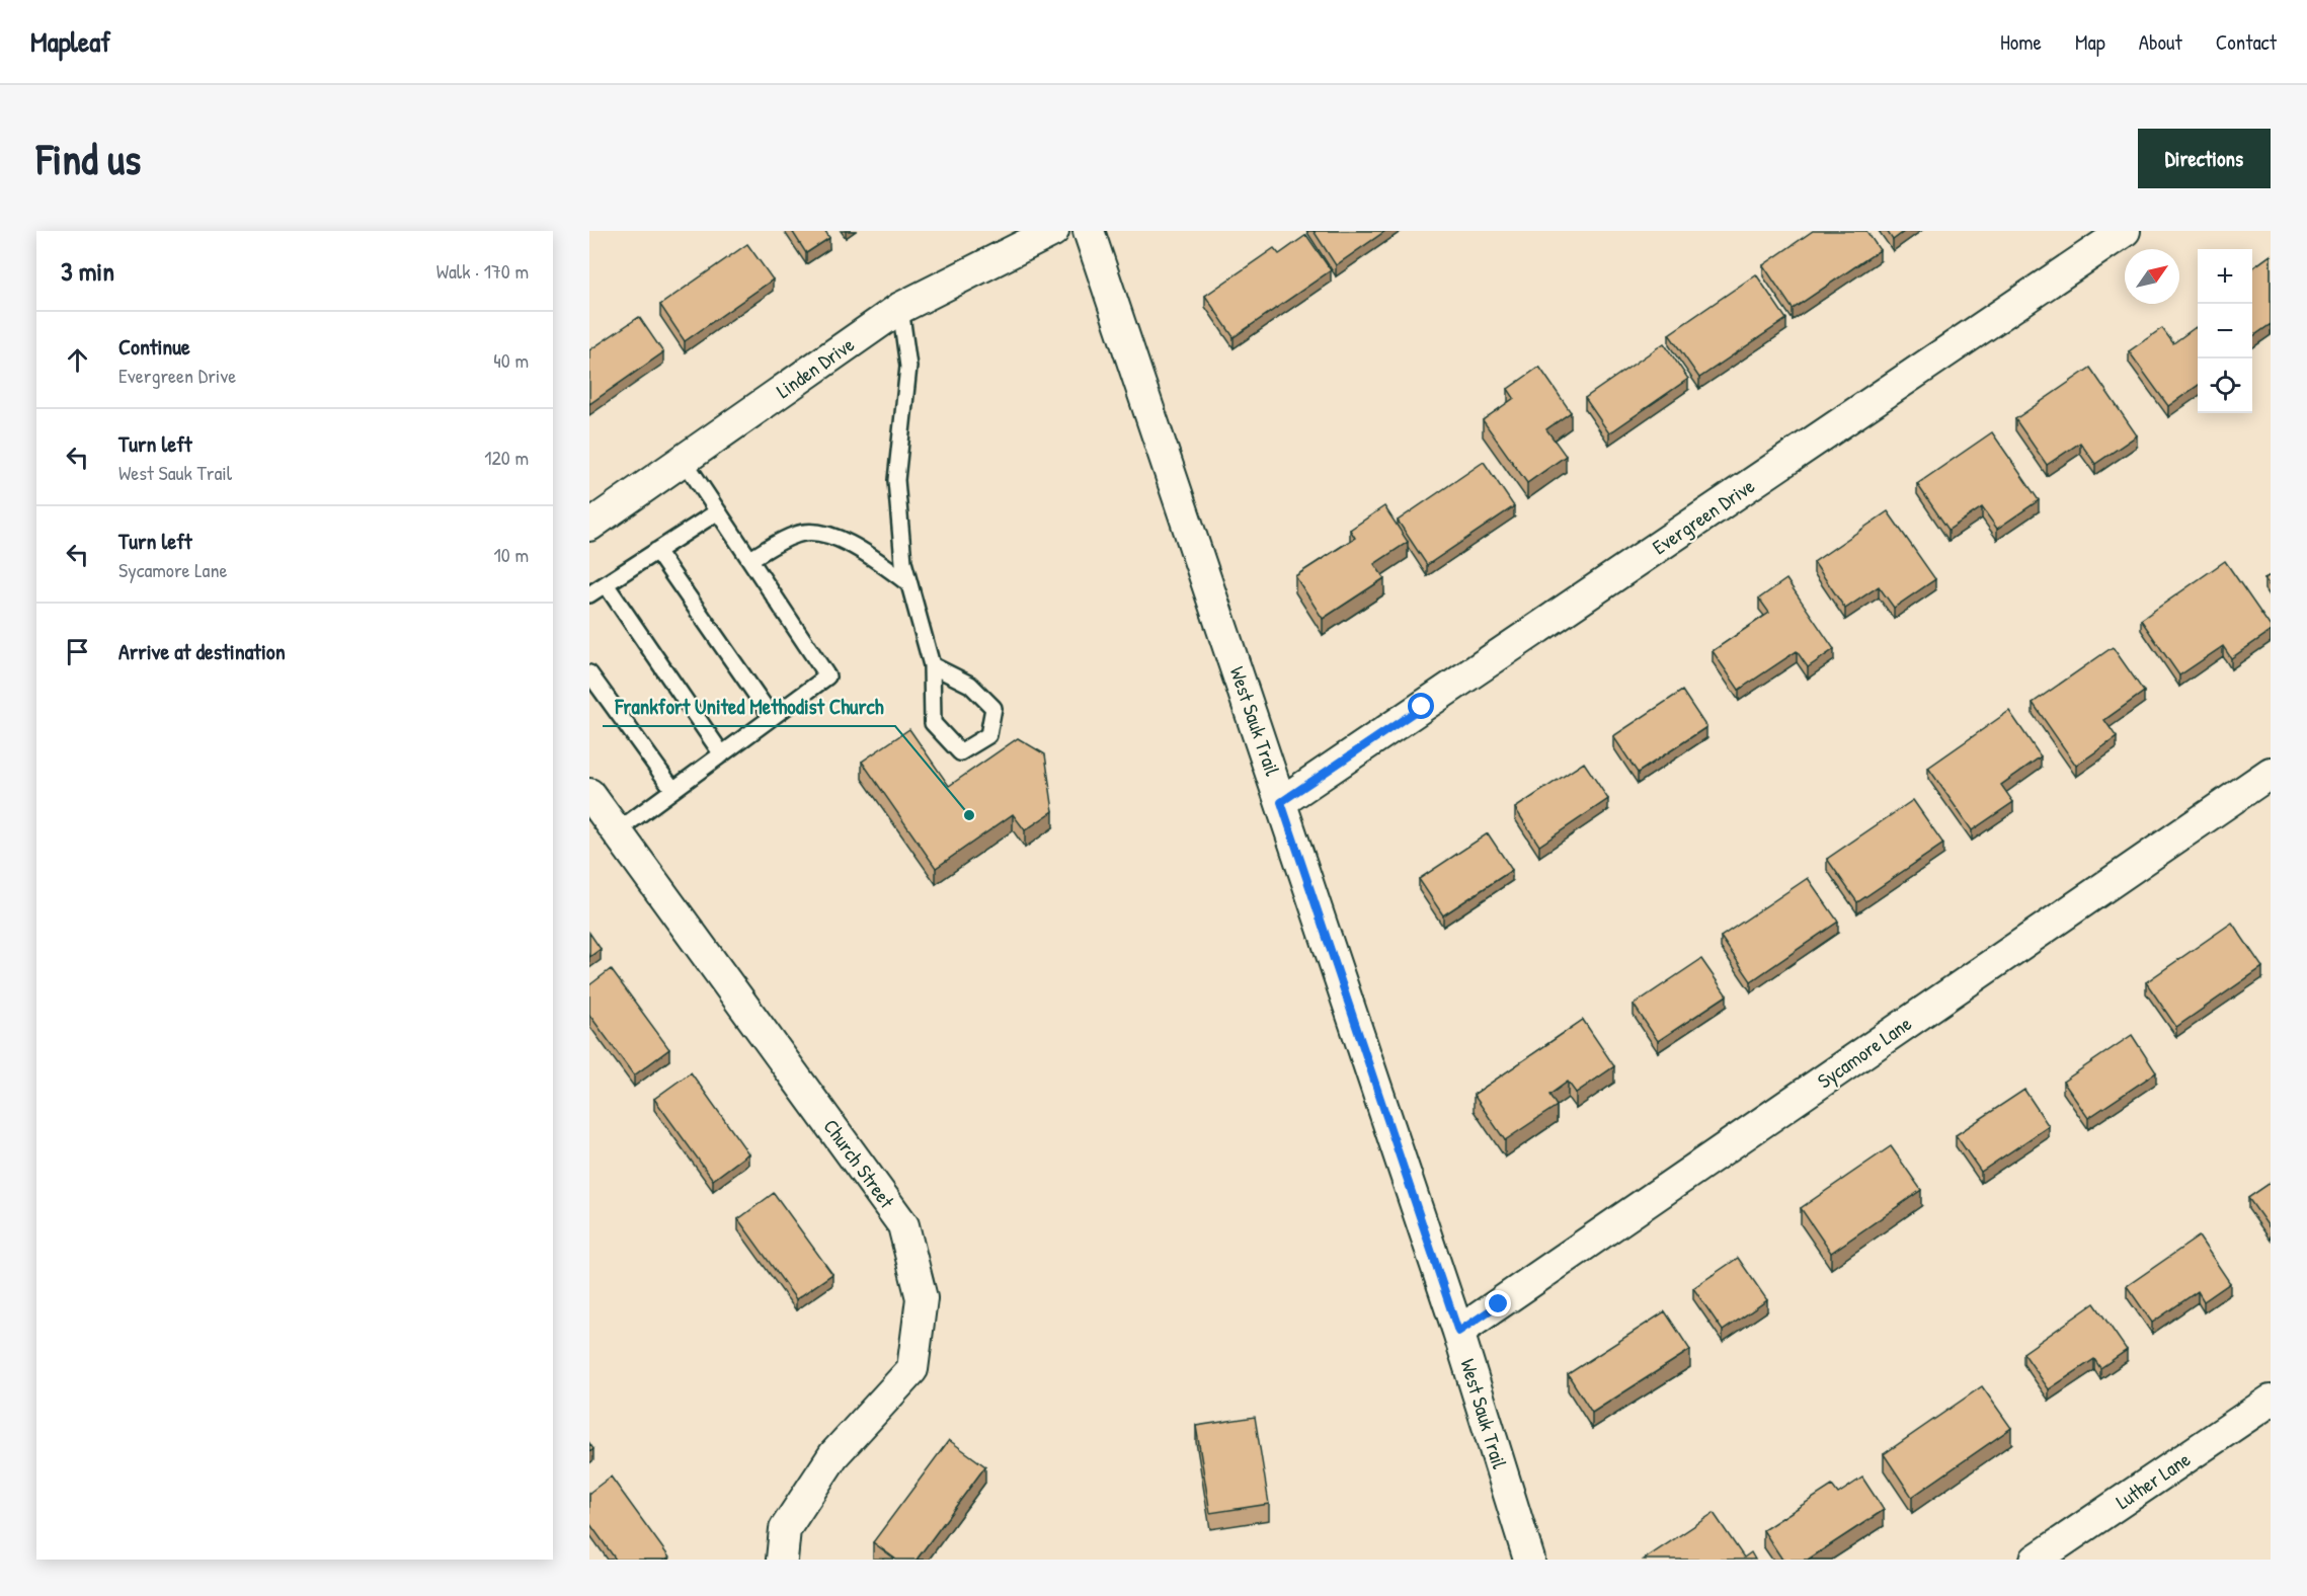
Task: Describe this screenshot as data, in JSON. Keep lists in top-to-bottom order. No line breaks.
{"streets":{"street":["Linden Drive","Evergreen Drive","West Sauk Trail","Sycamore Lane","Church Street","Luther Lane"]},"crossings":[["Evergreen Drive","West Sauk Trail"],["West Sauk Trail","Sycamore Lane"]],"places":["Frankfort United Methodist Church"],"north":"top right","page":{"header":"Mapleaf","nav":["Home","Map","About","Contact"],"buttons":"Directions","title":"Find us","heading":["3 min","Walk · 170 m"],"map_buttons":["+","−"],"list":[["Continue","Evergreen Drive","40 m"],["Turn left","West Sauk Trail","120 m"],["Turn left","Sycamore Lane","10 m"],"Arrive at destination"]}}
